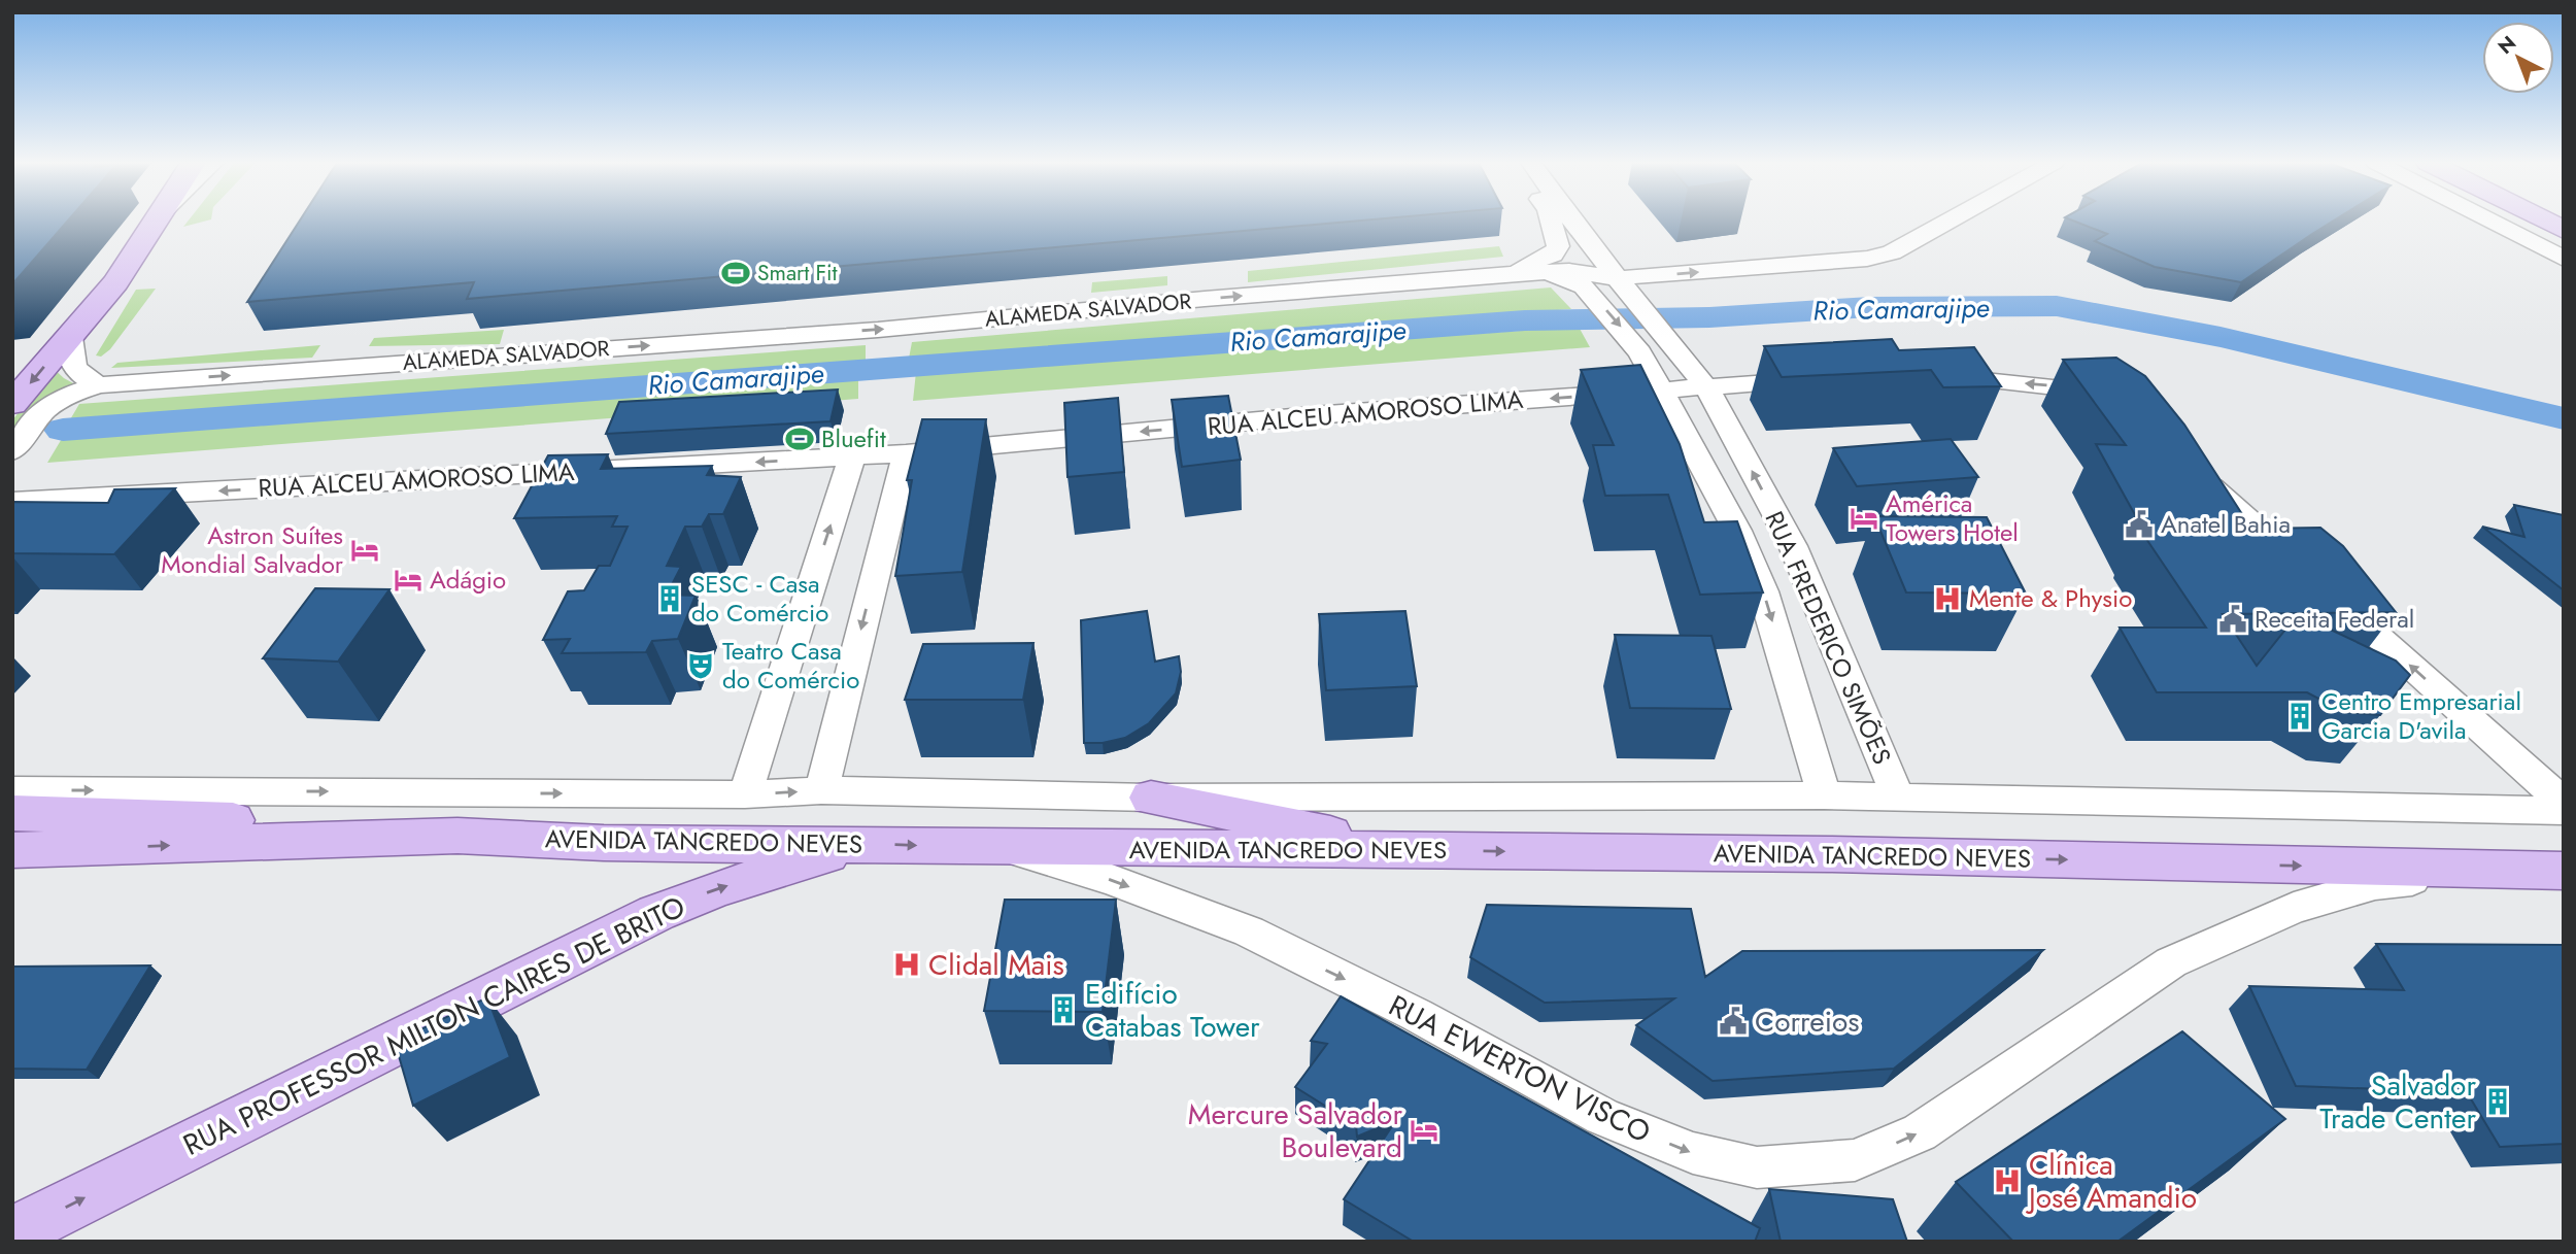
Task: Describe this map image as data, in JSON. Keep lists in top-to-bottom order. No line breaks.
{"streets":{"main road":["AVENIDA TANCREDO NEVES","RUA PROFESSOR MILTON CAIRES DE BRITO"],"street":["ALAMEDA SALVADOR","RUA ALCEU AMOROSO LIMA","RUA FREDERICO SIMÕES","RUA EWERTON VISCO"]},"crossings":[["ALAMEDA SALVADOR","RUA FREDERICO SIMÕES"],["RUA ALCEU AMOROSO LIMA","RUA FREDERICO SIMÕES"],["RUA FREDERICO SIMÕES","AVENIDA TANCREDO NEVES"],["AVENIDA TANCREDO NEVES","RUA PROFESSOR MILTON CAIRES DE BRITO"],["AVENIDA TANCREDO NEVES","RUA EWERTON VISCO"]],"one_way":["ALAMEDA SALVADOR","RUA ALCEU AMOROSO LIMA","RUA PROFESSOR MILTON CAIRES DE BRITO","RUA EWERTON VISCO"],"water":["Rio Camarajipe"],"places":{"sports":["Smart Fit","Bluefit"],"hotel":["América Towers Hotel","Astron Suítes Mondial Salvador","Adágio","Mercure Salvador Boulevard"],"public building":["Anatel Bahia","Receita Federal","Correios"],"building":["SESC - Casa do Comércio","Centro Empresarial Garcia D'avila","Edifício Catabas Tower","Salvador Trade Center"],"hospital":["Mente & Physio","Clidal Mais","Clínica José Amandio"],"theatre":["Teatro Casa do Comércio"]},"north":"top left"}
